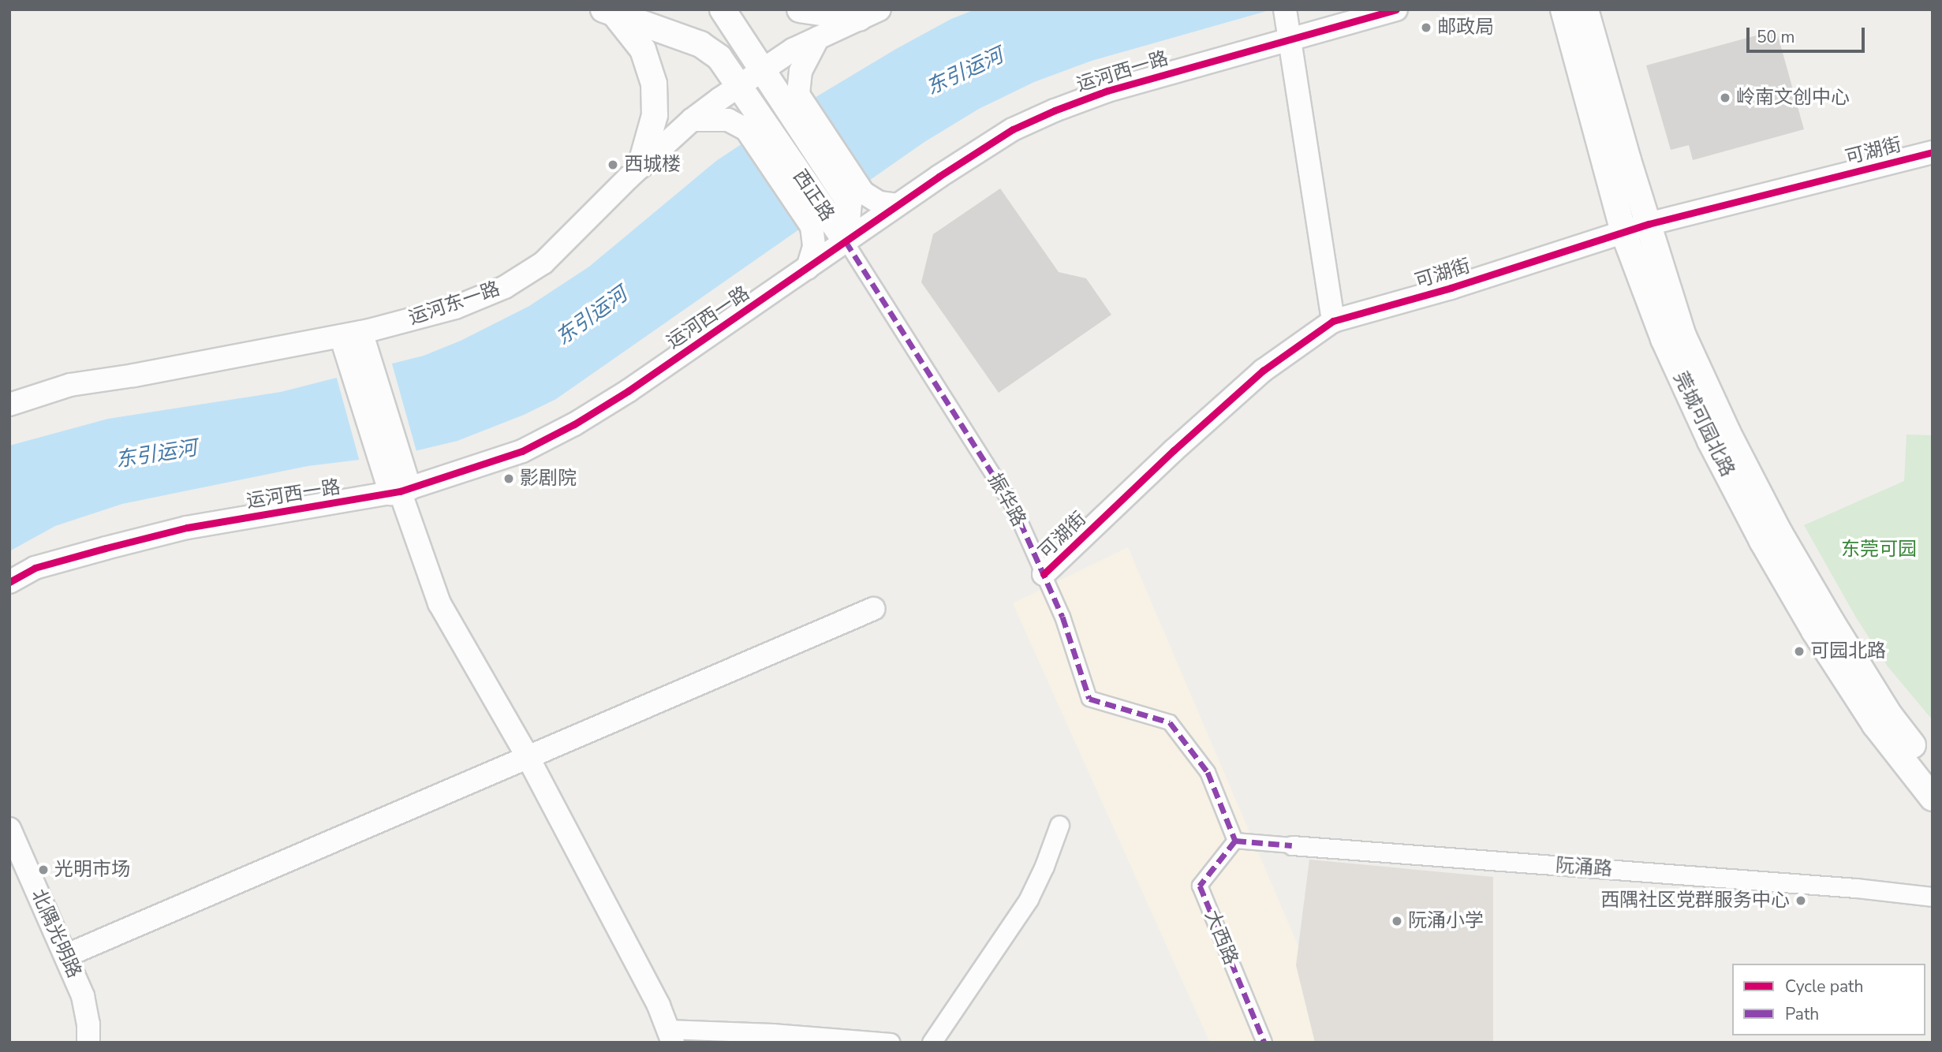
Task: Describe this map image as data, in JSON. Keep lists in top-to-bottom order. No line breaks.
{"streets":{"main road":["西正路","莞城可园北路"],"street":["运河西一路","可湖街","运河东一路","振华路","阮涌路","北隅光明路","大西路"]},"crossings":[["运河西一路","西正路"],["运河西一路","振华路"],["可湖街","莞城可园北路"],["可湖街","振华路"],["西正路","运河东一路"],["西正路","振华路"],["振华路","阮涌路"],["振华路","大西路"],["阮涌路","大西路"]],"water":["东引运河"],"parks":["东莞可园"],"places":["邮政局","岭南文创中心","西城楼","影剧院","可园北路","光明市场","西隅社区党群服务中心","阮涌小学"],"legend":["Cycle path","Path"],"scale_bar":"50 m"}
